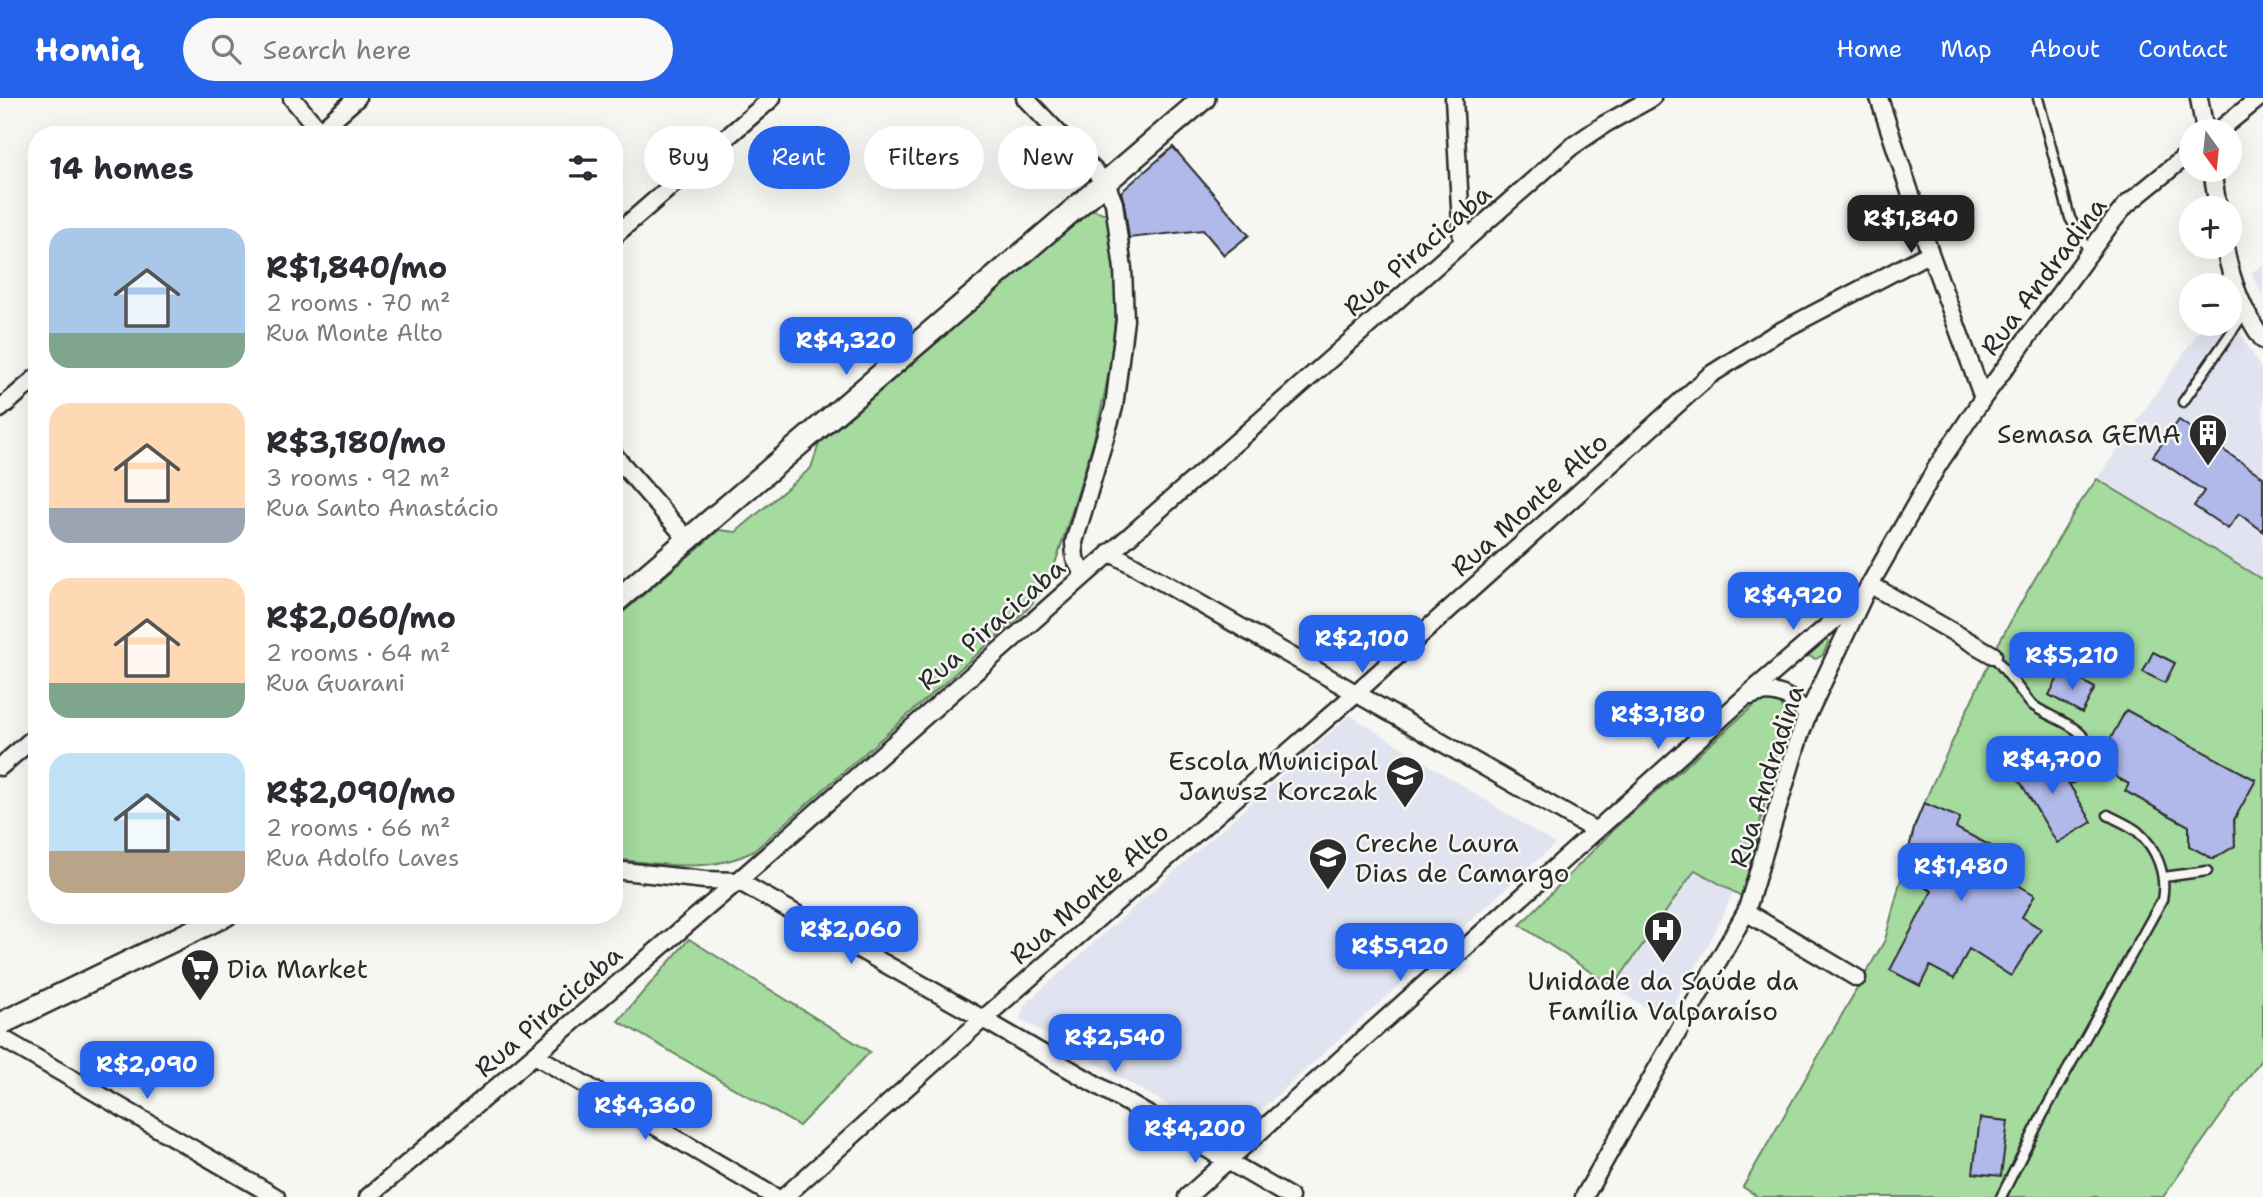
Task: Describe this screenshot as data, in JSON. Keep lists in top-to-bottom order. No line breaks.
{"streets":{"street":["Rua Piracicaba","Rua Andradina","Rua Monte Alto"]},"places":{"building":["Semasa GEMA"],"school or university":["Escola Municipal Janusz Korczak","Creche Laura Dias de Camargo"],"hospital":["Unidade da Saúde da Família Valparaíso"],"supermarket":["Dia Market"]},"north":"bottom","page":{"header":"Homiq","search":"Search here","nav":["Home","Map","About","Contact"],"map_buttons":["+","−"],"chip":["Buy","Rent","Filters","New"],"heading":"14 homes","price":["R$1,840","R$4,320","R$4,920","R$2,100","R$5,210","R$3,180","R$4,700","R$1,480","R$2,060","R$5,920","R$2,540","R$2,090","R$4,360","R$4,200"],"list":[{"name":"R$1,840/mo","note":"2 rooms · 70 m² · Rua Monte Alto"},{"name":"R$3,180/mo","note":"3 rooms · 92 m² · Rua Santo Anastácio"},{"name":"R$2,060/mo","note":"2 rooms · 64 m² · Rua Guarani"},{"name":"R$2,090/mo","note":"2 rooms · 66 m² · Rua Adolfo Laves"}]}}
